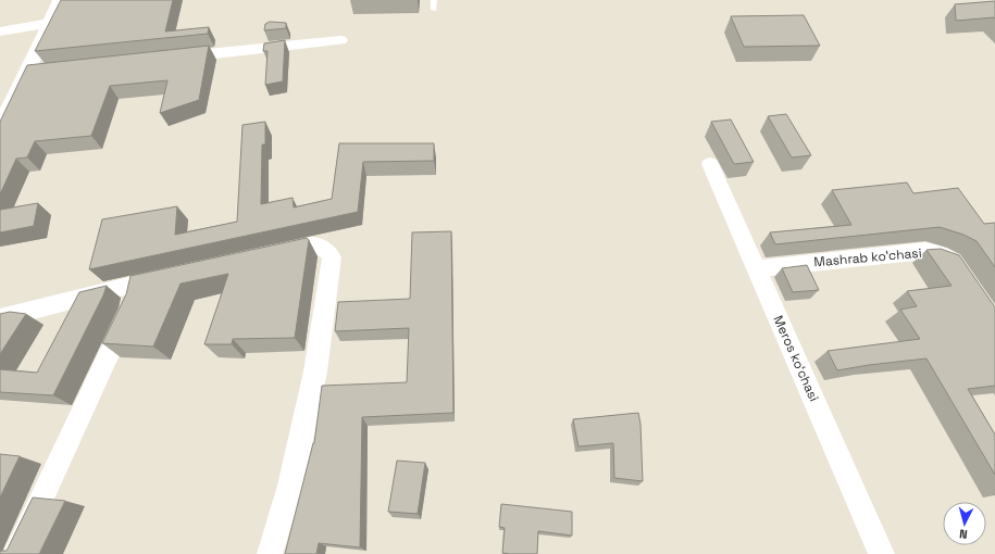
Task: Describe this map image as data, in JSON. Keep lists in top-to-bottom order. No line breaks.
{"streets":{"street":["Mashrab koʻchasi","Meros koʻchasi"]},"crossings":[["Mashrab koʻchasi","Meros koʻchasi"]],"north":"bottom"}
